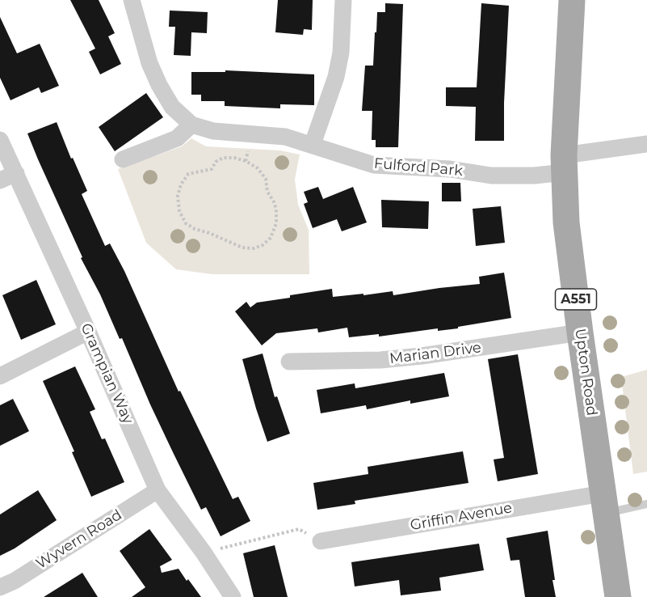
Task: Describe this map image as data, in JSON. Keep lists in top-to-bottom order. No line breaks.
{"streets":{"main road":["A551","Upton Road"],"street":["Fulford Park","Marian Drive","Grampian Way","Griffin Avenue","Wyvern Road"]},"crossings":[["Fulford Park","Upton Road"],["Marian Drive","Upton Road"],["Upton Road","Griffin Avenue"],["Grampian Way","Wyvern Road"]]}
